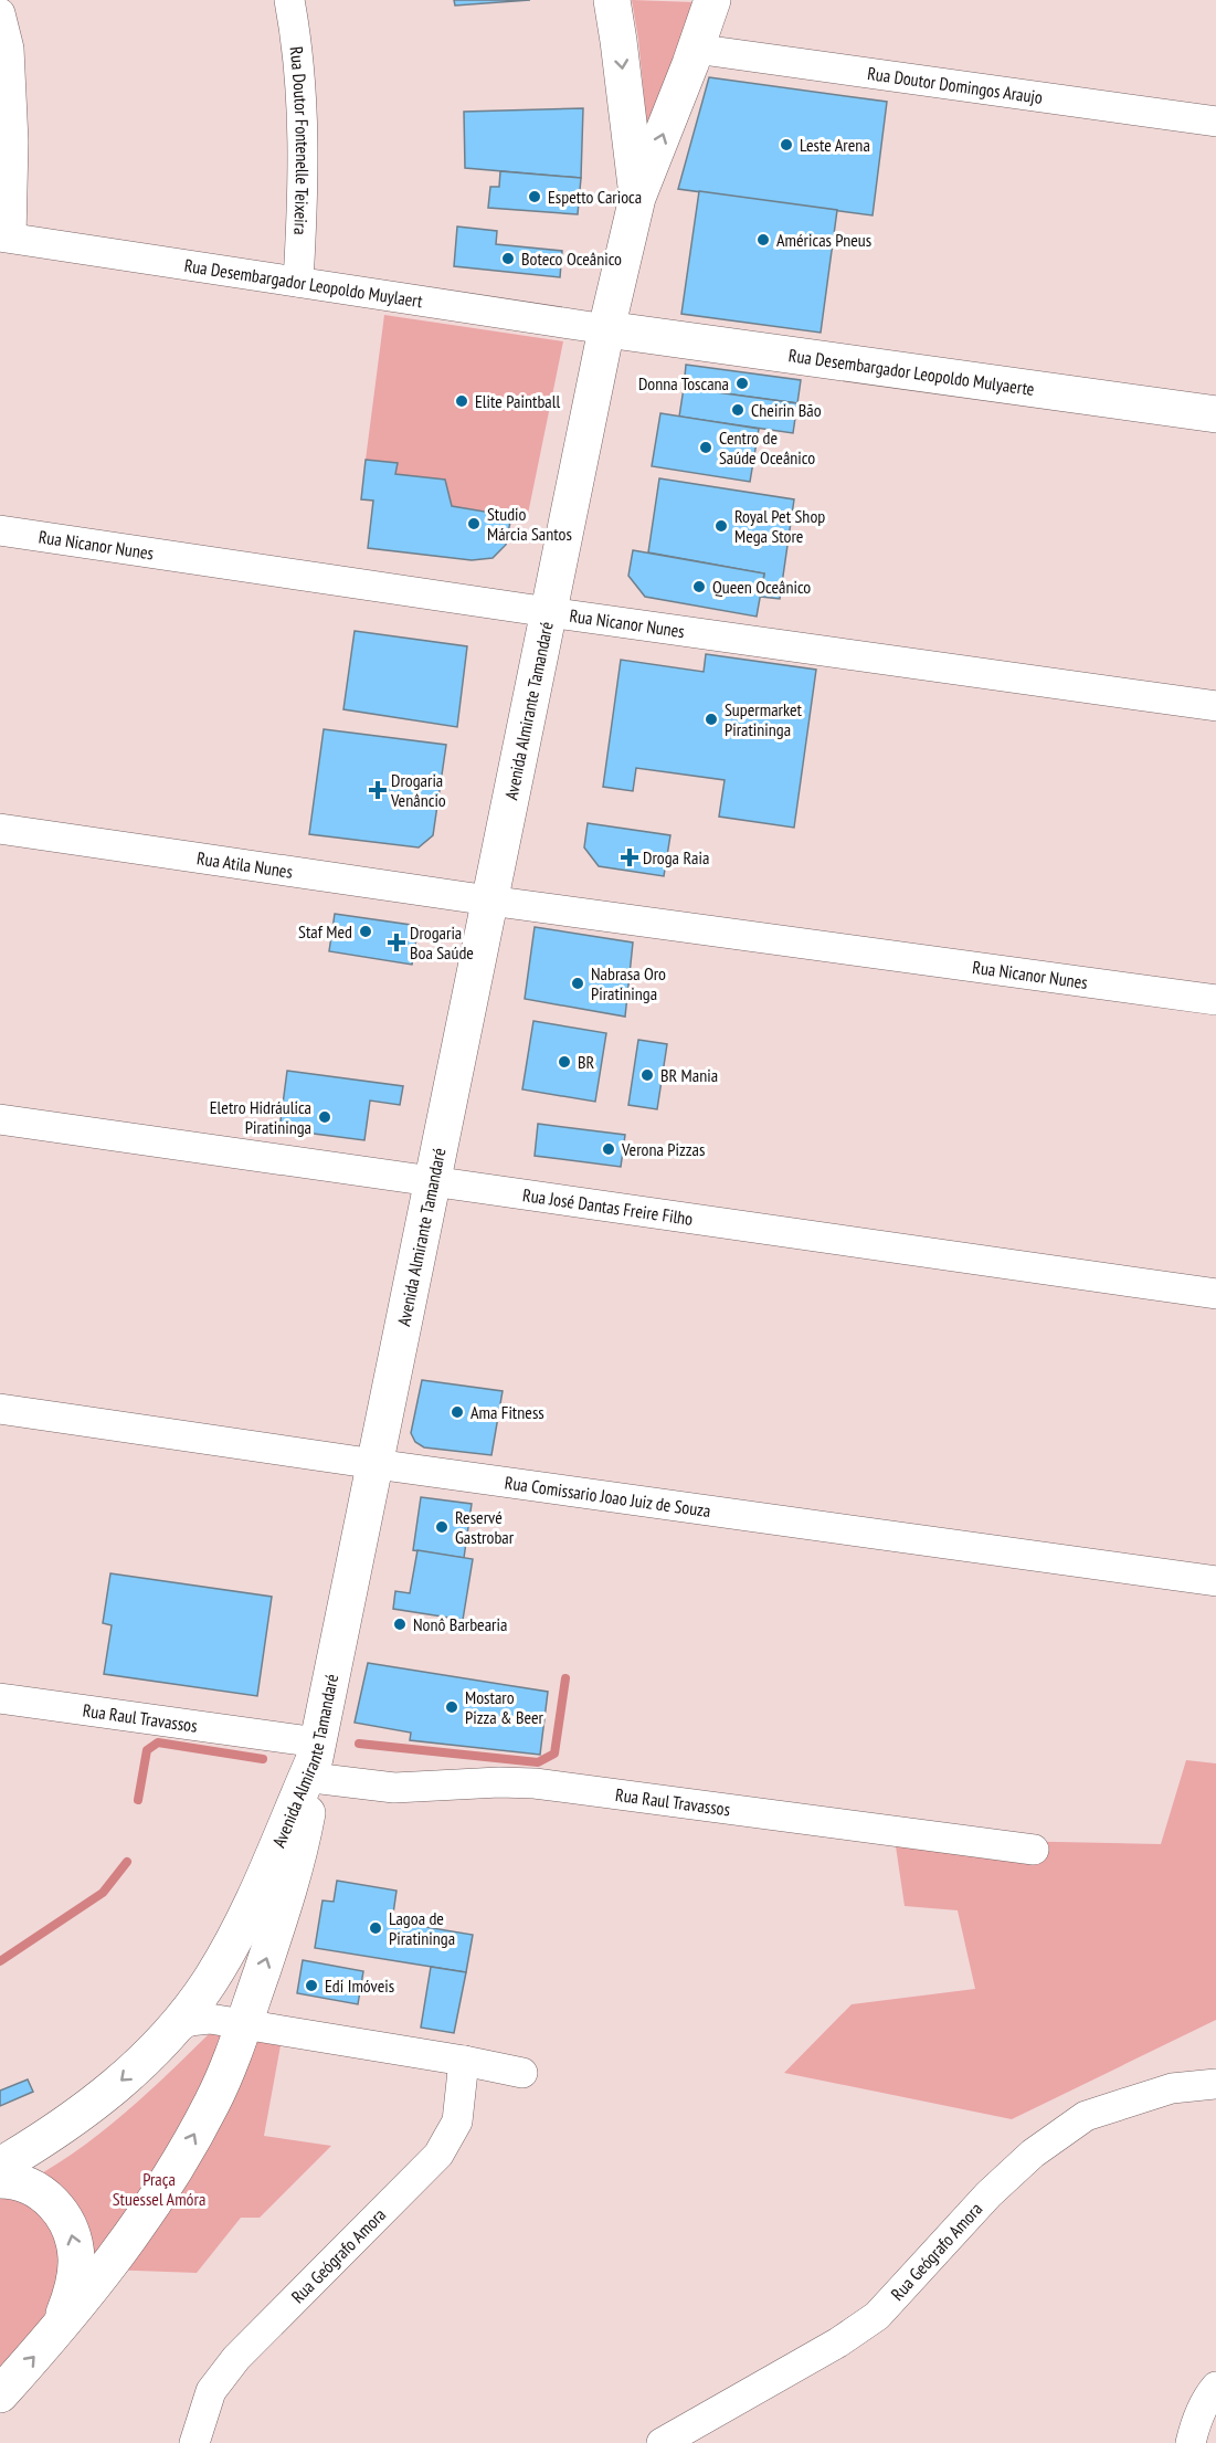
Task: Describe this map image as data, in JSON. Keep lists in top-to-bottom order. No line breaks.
{"streets":{"street":["Rua Doutor Domingos Araujo","Rua Doutor Fontenelle Teixeira","Rua Desembargador Leopoldo Muylaert","Rua Desembargador Leopoldo Mulyaerte","Rua Nicanor Nunes","Avenida Almirante Tamandaré","Rua Atila Nunes","Rua José Dantas Freire Filho","Rua Comissario Joao Juiz de Souza","Rua Raul Travassos","Rua Geógrafo Amora"]},"crossings":[["Rua Doutor Domingos Araujo","Avenida Almirante Tamandaré"],["Rua Doutor Fontenelle Teixeira","Rua Desembargador Leopoldo Muylaert"],["Rua Desembargador Leopoldo Muylaert","Rua Desembargador Leopoldo Mulyaerte"],["Rua Desembargador Leopoldo Muylaert","Avenida Almirante Tamandaré"],["Rua Desembargador Leopoldo Mulyaerte","Avenida Almirante Tamandaré"],["Rua Nicanor Nunes","Avenida Almirante Tamandaré"],["Rua Nicanor Nunes","Rua Atila Nunes"],["Avenida Almirante Tamandaré","Rua Atila Nunes"],["Avenida Almirante Tamandaré","Rua José Dantas Freire Filho"],["Avenida Almirante Tamandaré","Rua Comissario Joao Juiz de Souza"],["Avenida Almirante Tamandaré","Rua Raul Travassos"]],"parks":["Praça Stuessel Amóra"],"places":{"other":["Leste Arena","Espetto Carioca","Américas Pneus","Boteco Oceânico","Donna Toscana","Elite Paintball","Cheirin Bão","Centro de Saúde Oceânico","Studio Márcia Santos","Royal Pet Shop Mega Store","Queen Oceânico","Supermarket Piratininga","Staf Med","Nabrasa Oro Piratininga","BR","BR Mania","Eletro Hidráulica Piratininga","Verona Pizzas","Ama Fitness","Reservé Gastrobar","Nonô Barbearia","Mostaro Pizza & Beer","Lagoa de Piratininga","Edi Imóveis"],"health":["Drogaria Venâncio","Droga Raia","Drogaria Boa Saúde"]}}
